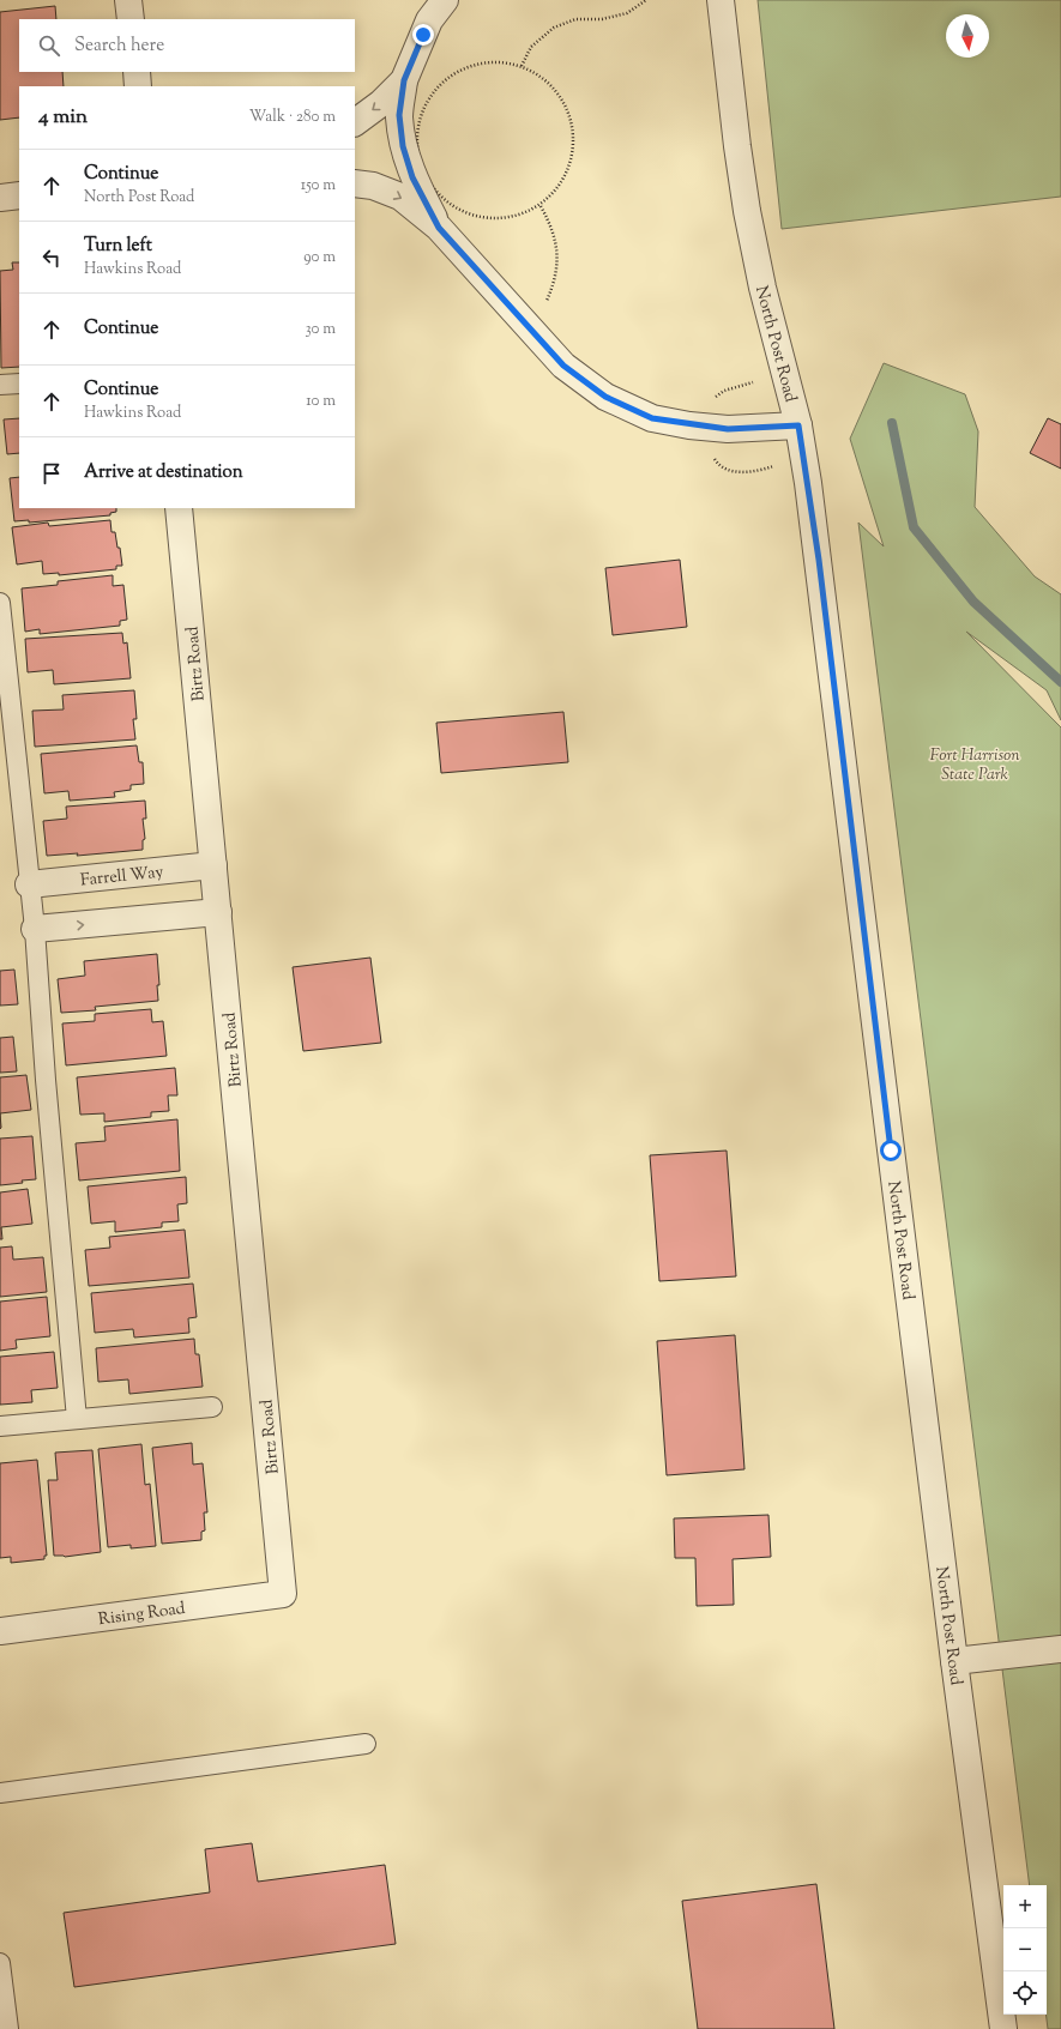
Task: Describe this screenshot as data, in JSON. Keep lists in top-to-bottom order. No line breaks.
{"streets":{"street":["North Post Road","Birtz Road","Farrell Way","Rising Road"]},"crossings":[["Birtz Road","Farrell Way"],["Birtz Road","Rising Road"]],"parks":["Fort Harrison State Park"],"north":"bottom","page":{"search":"Search here","heading":["4 min","Walk · 280 m"],"list":[["Continue","North Post Road","150 m"],["Turn left","Hawkins Road","90 m"],["Continue","30 m"],["Continue","Hawkins Road","10 m"],"Arrive at destination"],"map_buttons":["+","−"]}}
